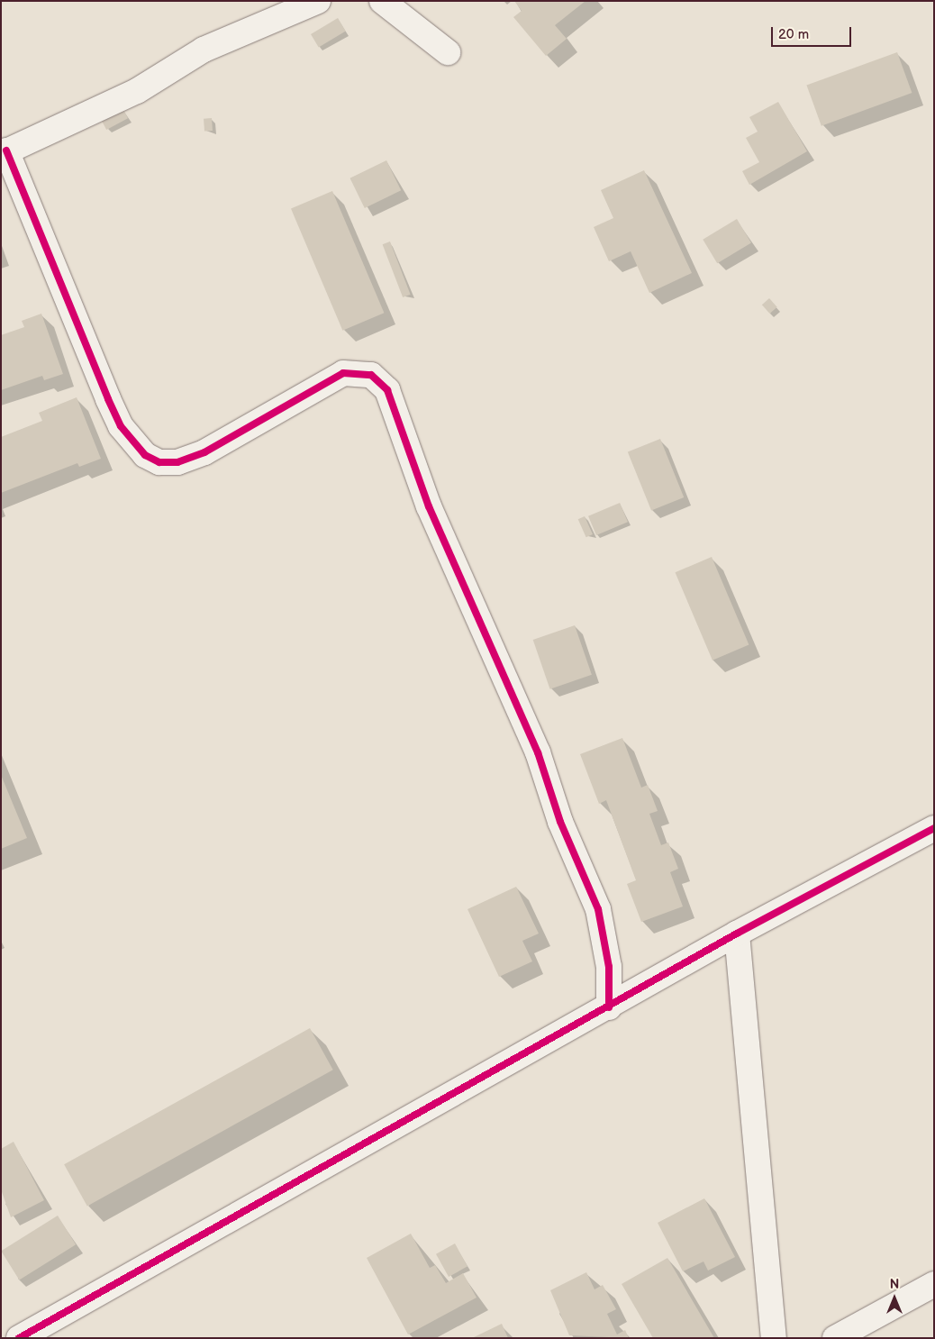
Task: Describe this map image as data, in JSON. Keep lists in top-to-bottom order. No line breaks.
{"scale_bar":"20 m","north":"top"}
